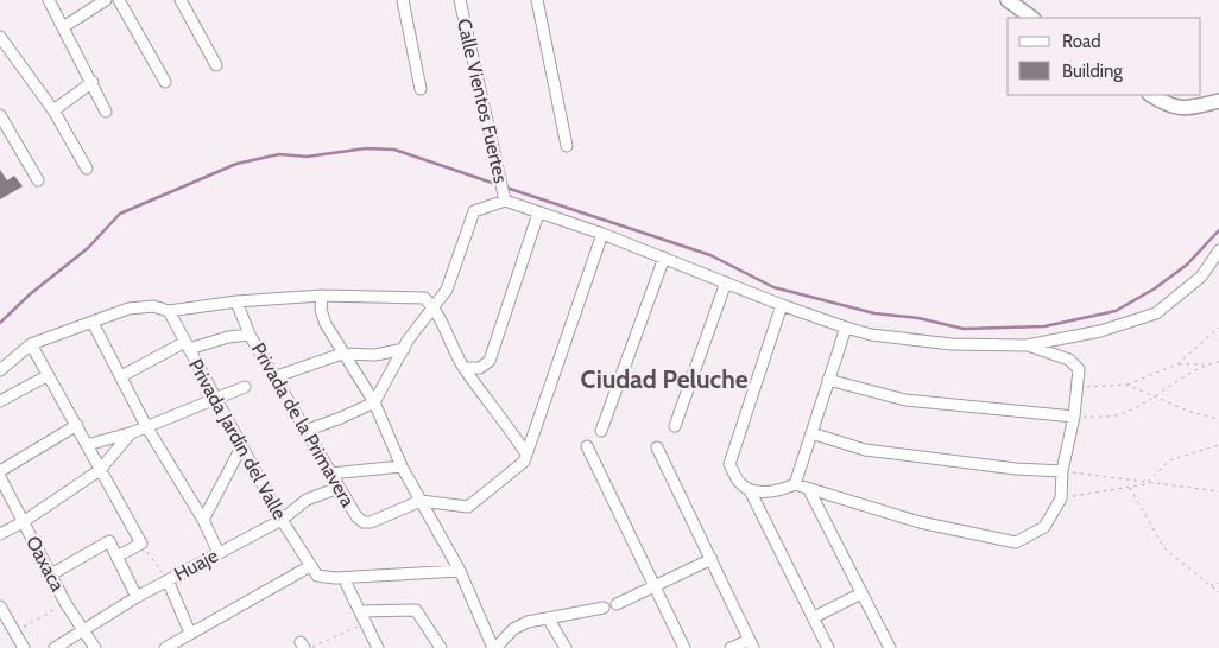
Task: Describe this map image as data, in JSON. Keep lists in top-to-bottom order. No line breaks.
{"streets":{"street":["Calle Vientos Fuertes","Privada de la Primavera","Privada Jardín del Valle","Oaxaca","Huaje"]},"crossings":[["Privada de la Primavera","Huaje"],["Privada Jardín del Valle","Huaje"],["Oaxaca","Huaje"]],"districts":["Ciudad Peluche"],"legend":["Road","Building"]}
